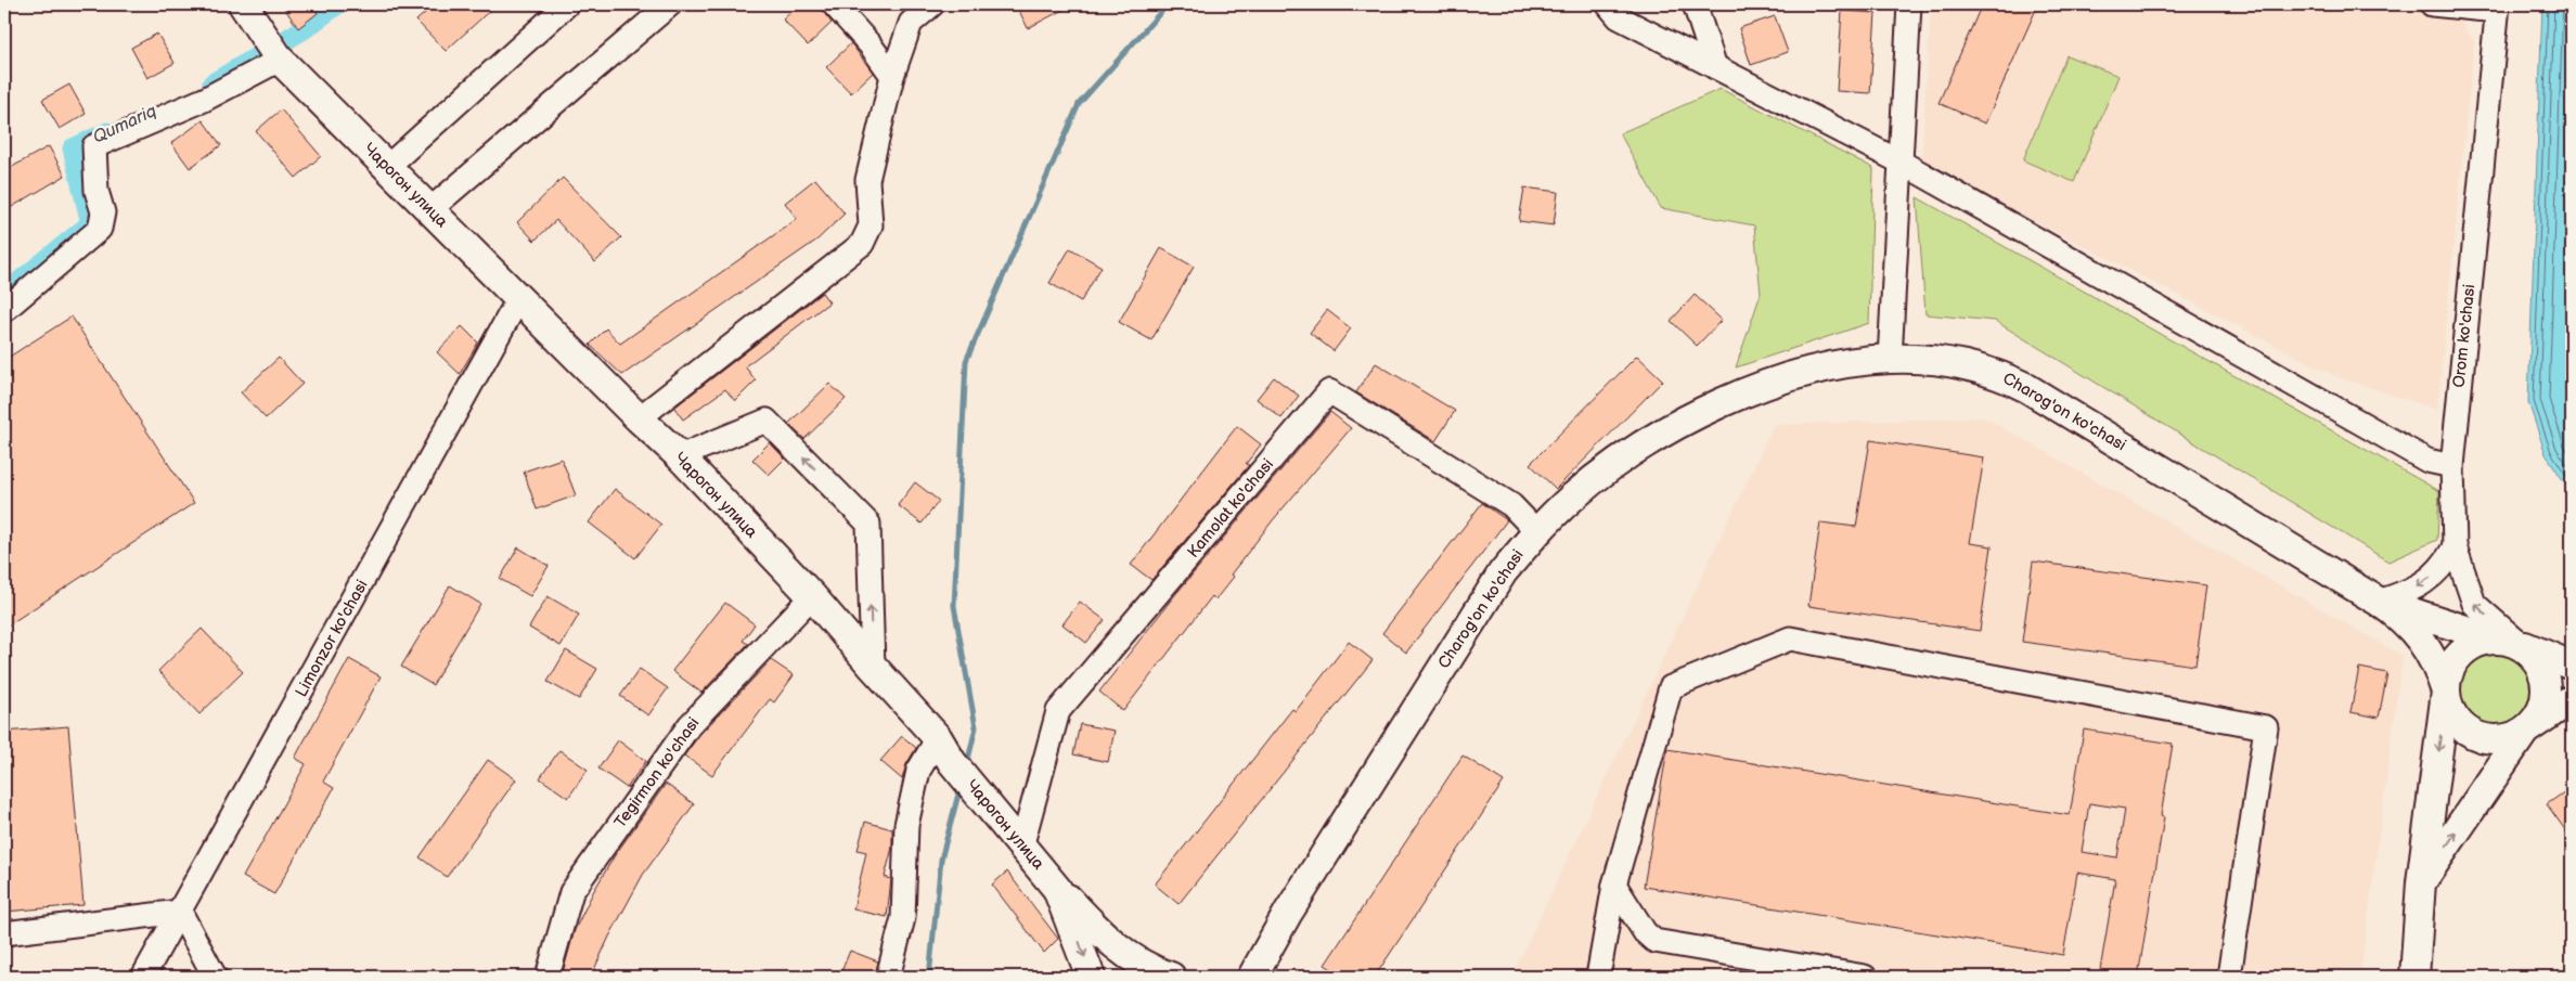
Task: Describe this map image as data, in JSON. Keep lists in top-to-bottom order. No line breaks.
{"streets":{"main road":["Чарогон улица","Charog'on ko'chasi"],"street":["Orom ko'chasi","Kamolat ko'chasi","Limonzor ko'chasi","Tegirmon ko'chasi"]},"crossings":[["Чарогон улица","Kamolat ko'chasi"],["Чарогон улица","Limonzor ko'chasi"],["Чарогон улица","Tegirmon ko'chasi"],["Charog'on ko'chasi","Kamolat ko'chasi"]],"water":["Qumariq"]}
